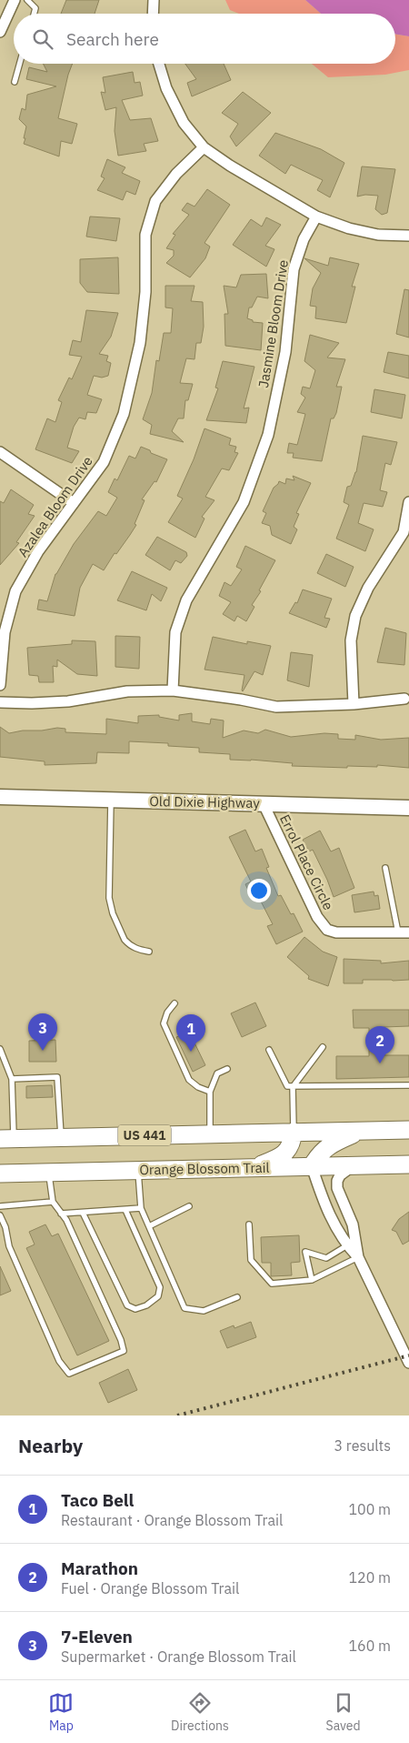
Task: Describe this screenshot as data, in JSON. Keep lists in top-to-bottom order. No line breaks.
{"streets":{"main road":["US 441","Orange Blossom Trail"],"street":["Jasmine Bloom Drive","Azalea Bloom Drive","Old Dixie Highway","Errol Place Circle"]},"crossings":[["Old Dixie Highway","Errol Place Circle"]],"page":{"search":"Search here","pins":["3","1","2"],"heading":["Nearby","3 results"],"list":[{"mark":"1","name":"Taco Bell","note":"Restaurant · Orange Blossom Trail","value":"100 m"},{"mark":"2","name":"Marathon","note":"Fuel · Orange Blossom Trail","value":"120 m"},{"mark":"3","name":"7-Eleven","note":"Supermarket · Orange Blossom Trail","value":"160 m"}],"nav":["Map","Directions","Saved"]}}
